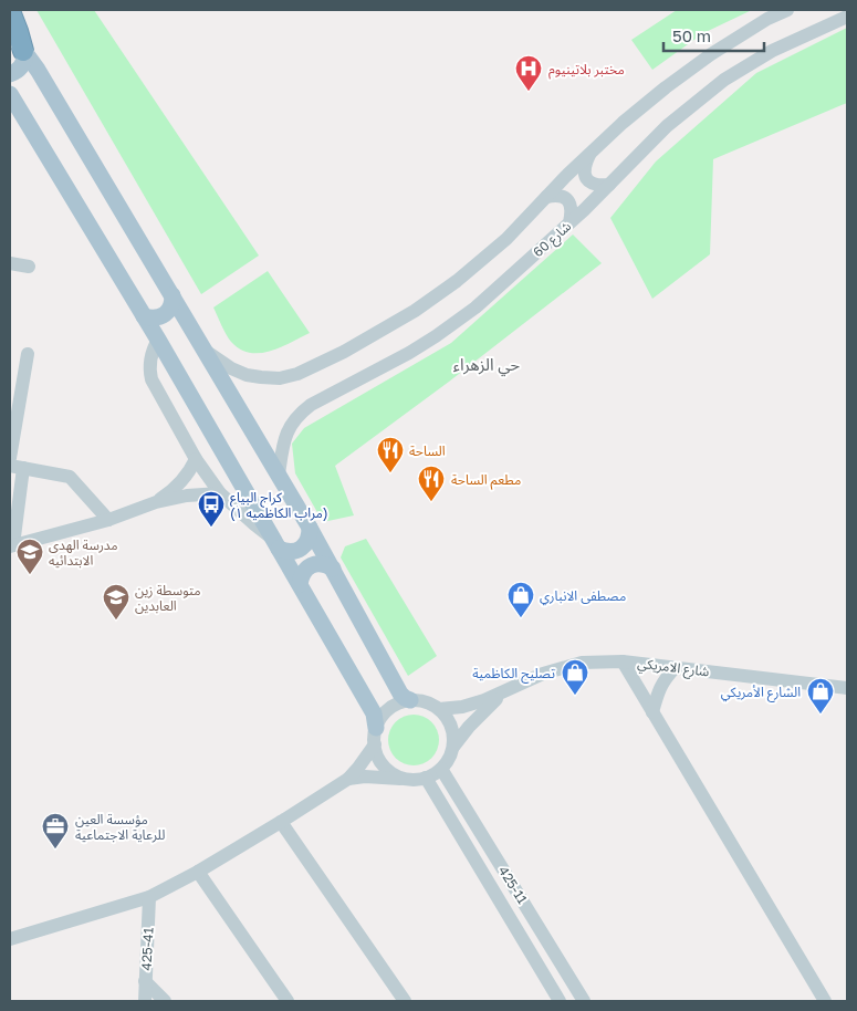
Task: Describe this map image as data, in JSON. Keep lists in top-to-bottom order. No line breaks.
{"streets":{"street":["شارع 60","شارع الامريكي","425-11","425-41"]},"crossings":[["شارع الامريكي","425-11"]],"districts":["حي الزهراء"],"places":{"hospital":["مختبر بلاتينيوم"],"restaurant":["الساحة","مطعم الساحة"],"bus stop":["كراج البياع (مراب الكاظميه ١)"],"school or university":["مدرسة الهدى الابتدائيه","متوسطة زين العابدين"],"shop":["مصطفى الانباري","تصليح الكاظمية","الشارع الأمريكي"],"office":["مؤسسة العين للرعاية الاجتماعية"]},"scale_bar":"50 m"}
